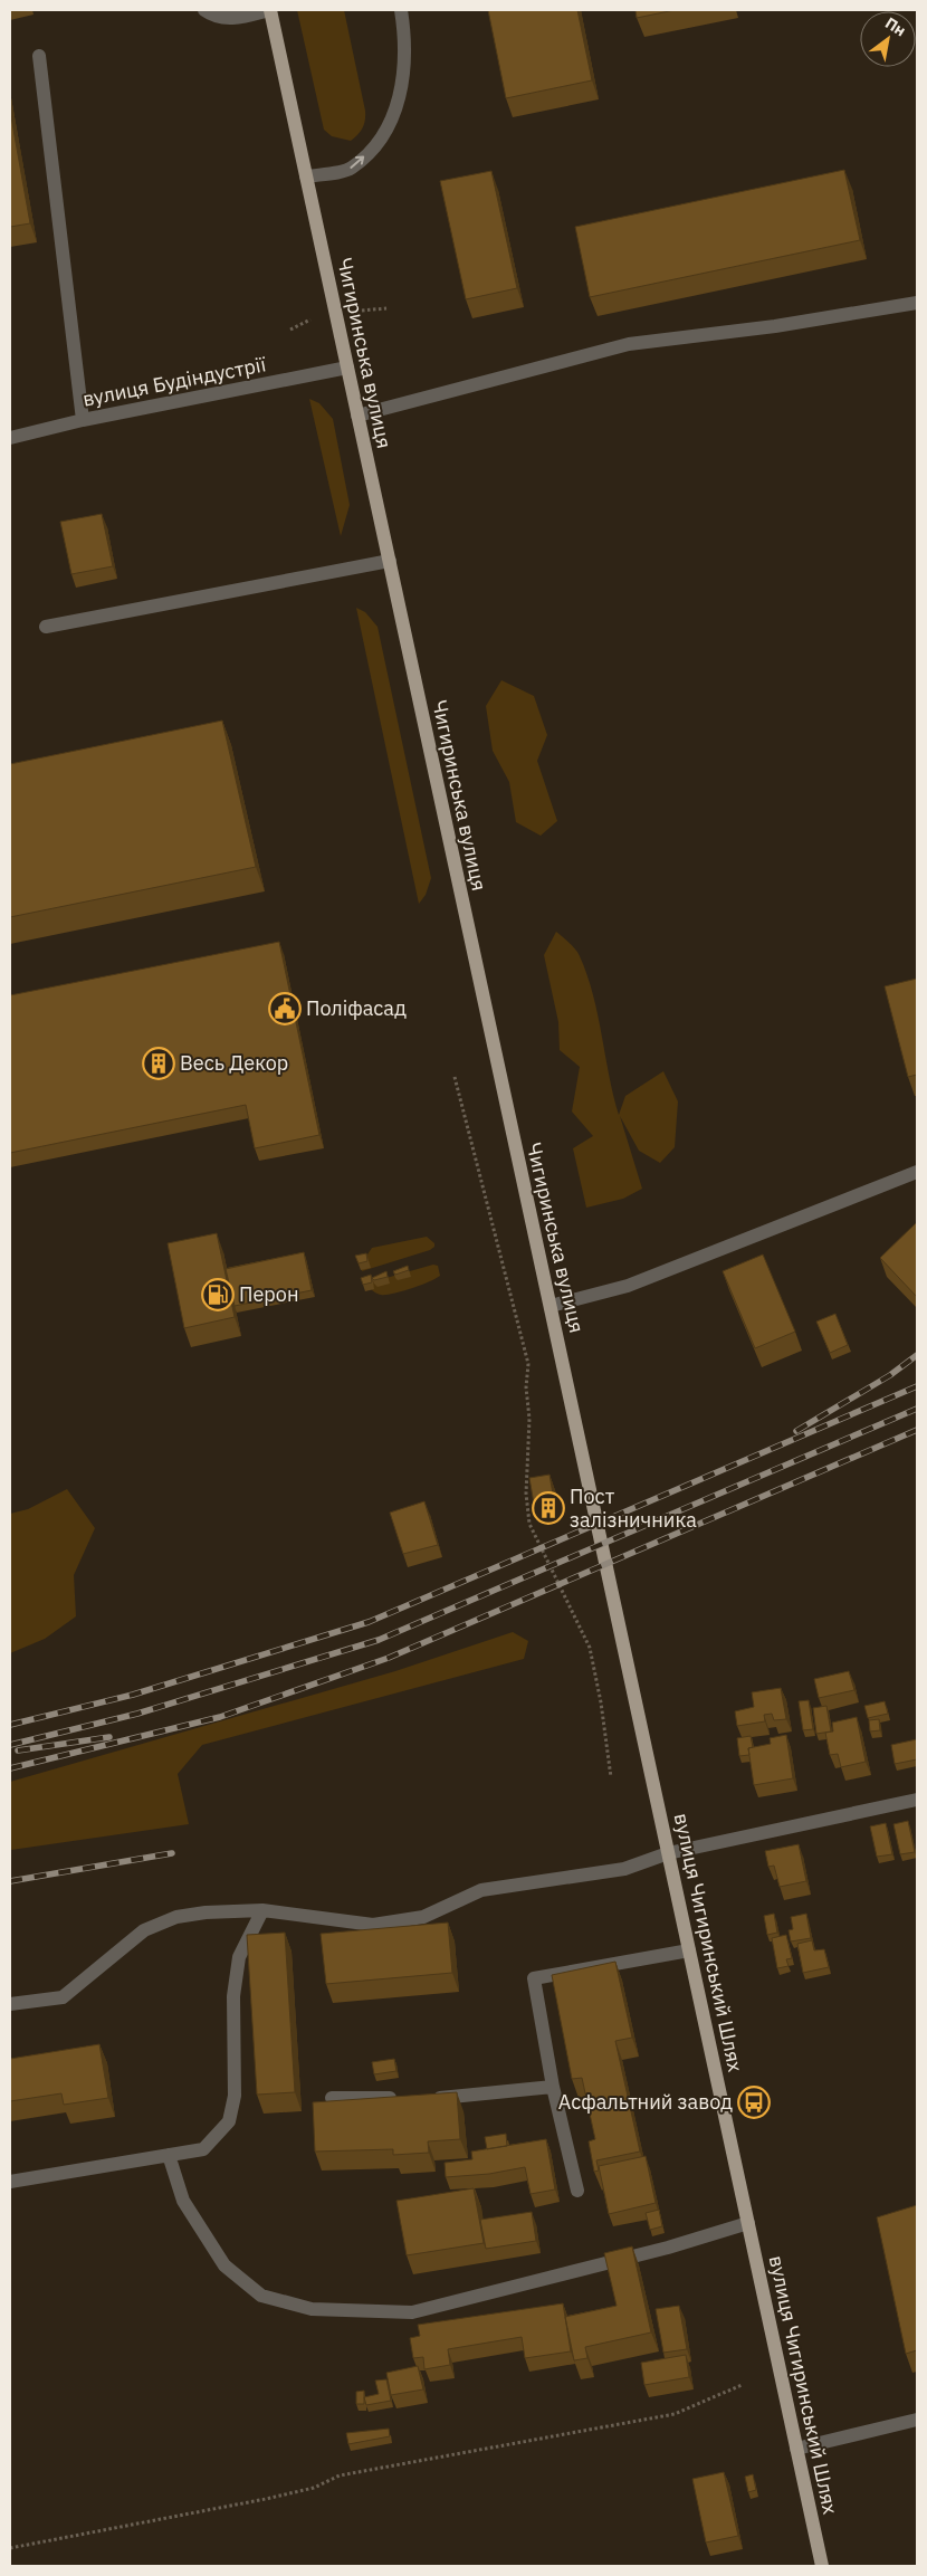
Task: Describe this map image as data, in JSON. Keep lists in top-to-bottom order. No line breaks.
{"streets":{"main road":["Чигиринська вулиця","вулиця Чигиринський Шлях"],"street":["вулиця Будіндустрії"]},"crossings":[["Чигиринська вулиця","вулиця Будіндустрії"],["Чигиринська вулиця","вулиця Чигиринський Шлях"]],"places":{"public building":["Поліфасад"],"building":["Весь Декор","Пост залізничника"],"fuel station":["Перон"],"bus stop":["Асфальтний завод"]},"north":"top right"}
